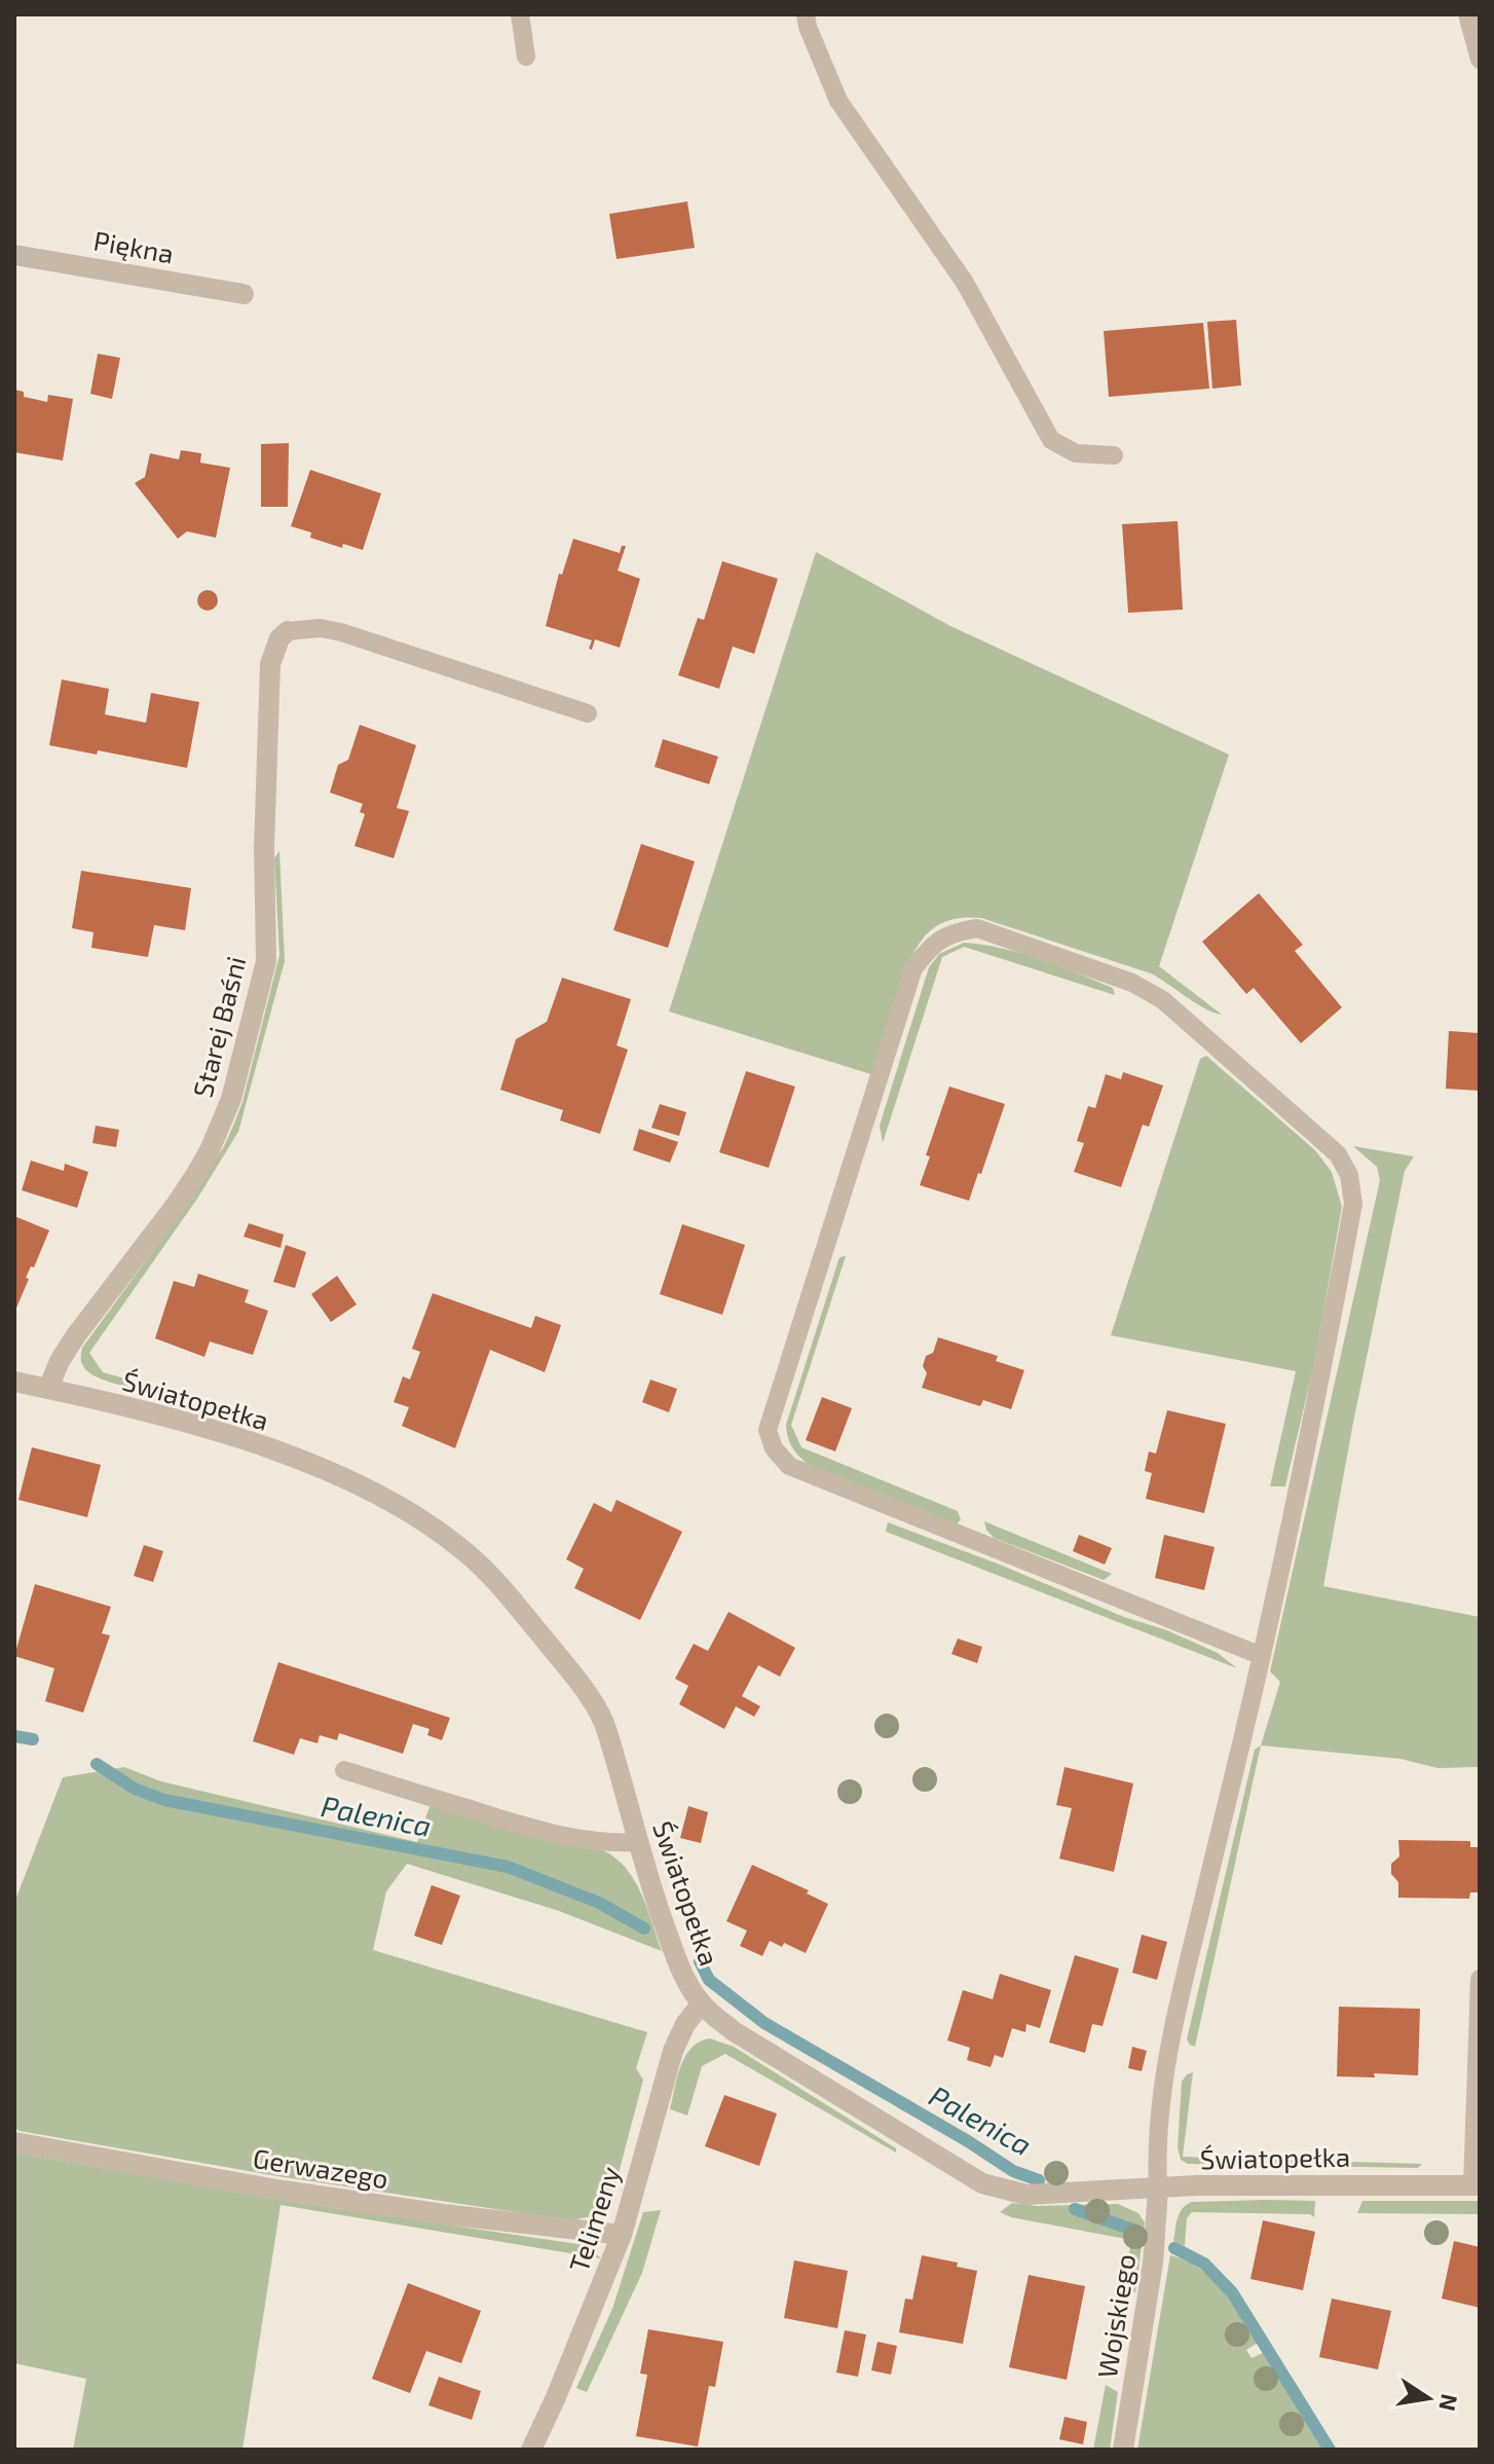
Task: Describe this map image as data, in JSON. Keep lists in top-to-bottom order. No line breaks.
{"streets":{"street":["Piękna","Starej Baśni","Światopełka","Gerwazego","Telimeny","Wojskiego"]},"crossings":[["Starej Baśni","Światopełka"],["Światopełka","Telimeny"],["Światopełka","Wojskiego"],["Gerwazego","Telimeny"]],"water":["Palenica"],"north":"right"}
